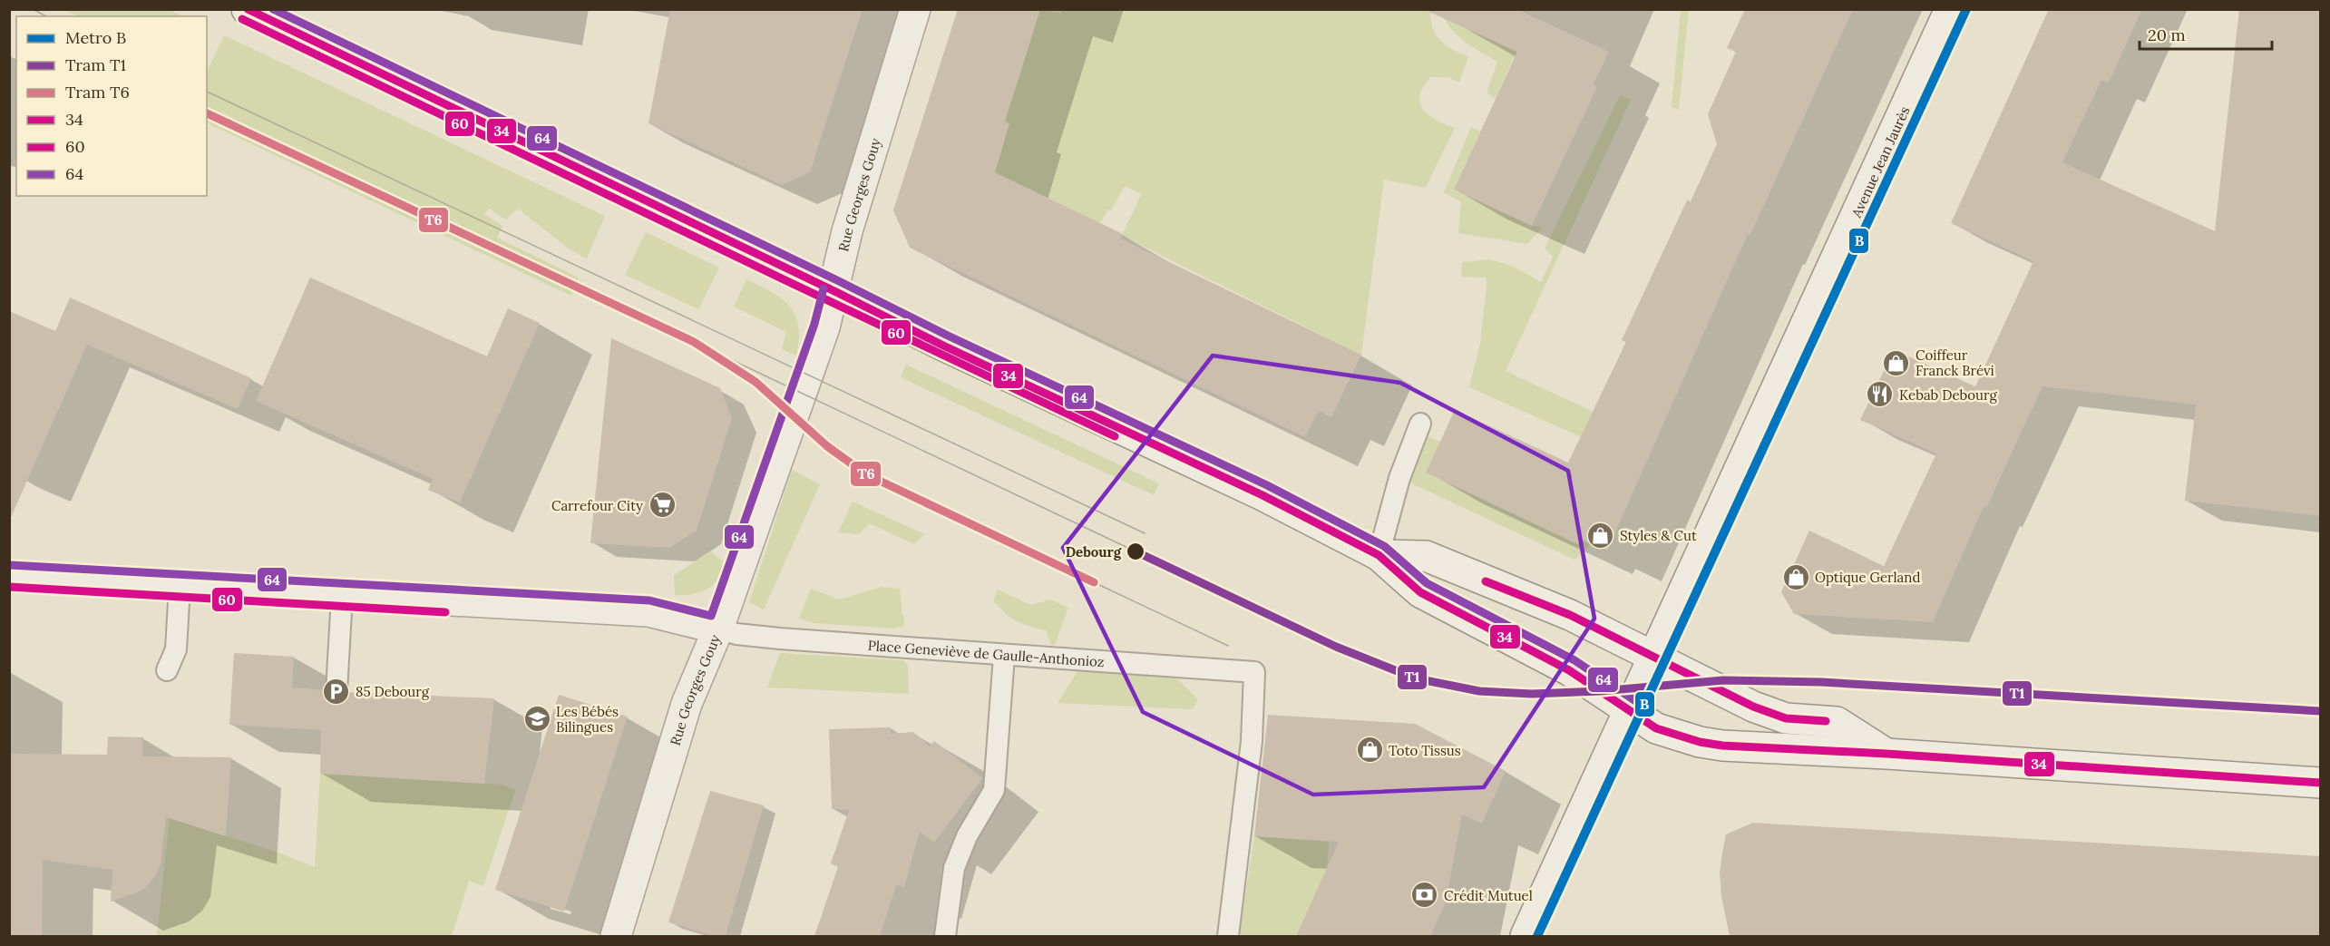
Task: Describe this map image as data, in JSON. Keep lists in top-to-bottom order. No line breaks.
{"streets":{"street":["Avenue Jean Jaurès","Rue Georges Gouy"],"lane":["Place Geneviève de Gaulle-Anthonioz"]},"crossings":[["Rue Georges Gouy","Place Geneviève de Gaulle-Anthonioz"]],"places":{"shop":["Coiffeur Franck Brévi","Styles & Cut","Optique Gerland","Toto Tissus"],"restaurant":["Kebab Debourg"],"supermarket":["Carrefour City"],"other":["Debourg"],"parking":["85 Debourg"],"school or university":["Les Bébés Bilingues"],"bank":["Crédit Mutuel"]},"lines":["metro line B","transit line 34","transit line 64","transit line 60","tram line T6","tram line T1"],"legend":["Metro B","Tram T1","Tram T6","34","60","64"],"scale_bar":"20 m"}
